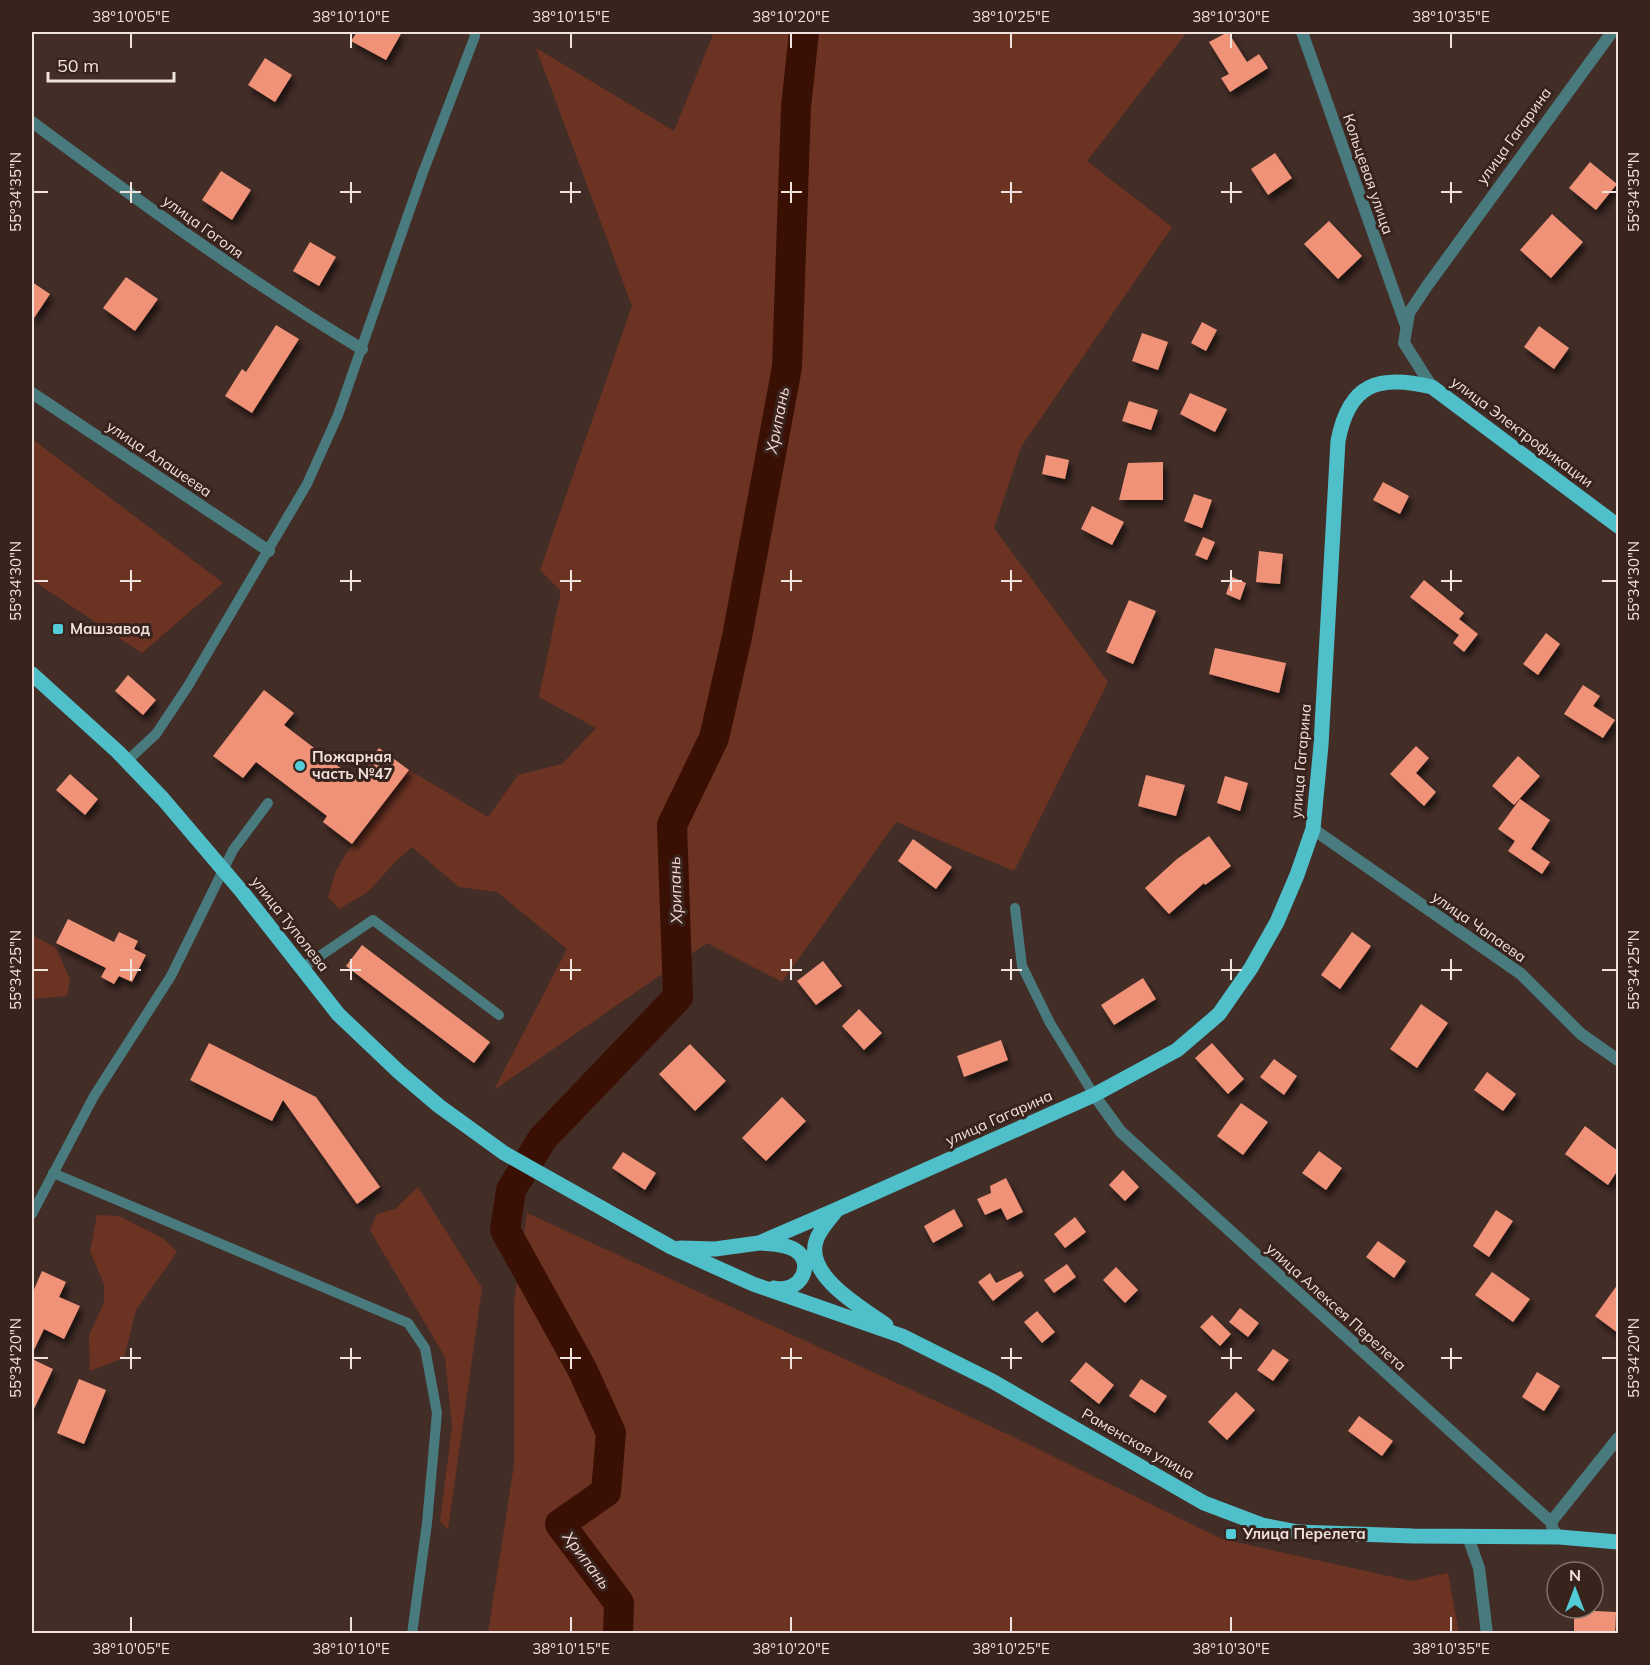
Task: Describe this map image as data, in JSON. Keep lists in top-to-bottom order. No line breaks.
{"streets":{"main road":["улица Гагарина","улица Электрофикации","улица Туполева","Раменская улица"],"street":["Кольцевая улица","улица Гоголя","улица Алашеева","улица Чапаева","улица Алексея Перелета"]},"crossings":[["улица Гагарина","Кольцевая улица"],["улица Гагарина","улица Электрофикации"],["улица Гагарина","улица Туполева"],["улица Гагарина","улица Чапаева"],["улица Гагарина","улица Алексея Перелета"],["улица Гагарина","Раменская улица"],["улица Туполева","Раменская улица"],["улица Алексея Перелета","Раменская улица"]],"water":["Хрипань"],"places":{"transit":["Машзавод","Улица Перелета"],"other":["Пожарная часть №47"]},"scale_bar":"50 m","north":"top","coordinates":["38°10'05\"E","38°10'10\"E","38°10'15\"E","38°10'20\"E","38°10'25\"E","38°10'30\"E","38°10'35\"E","55°34'35\"N","55°34'30\"N","55°34'25\"N","55°34'20\"N"]}
